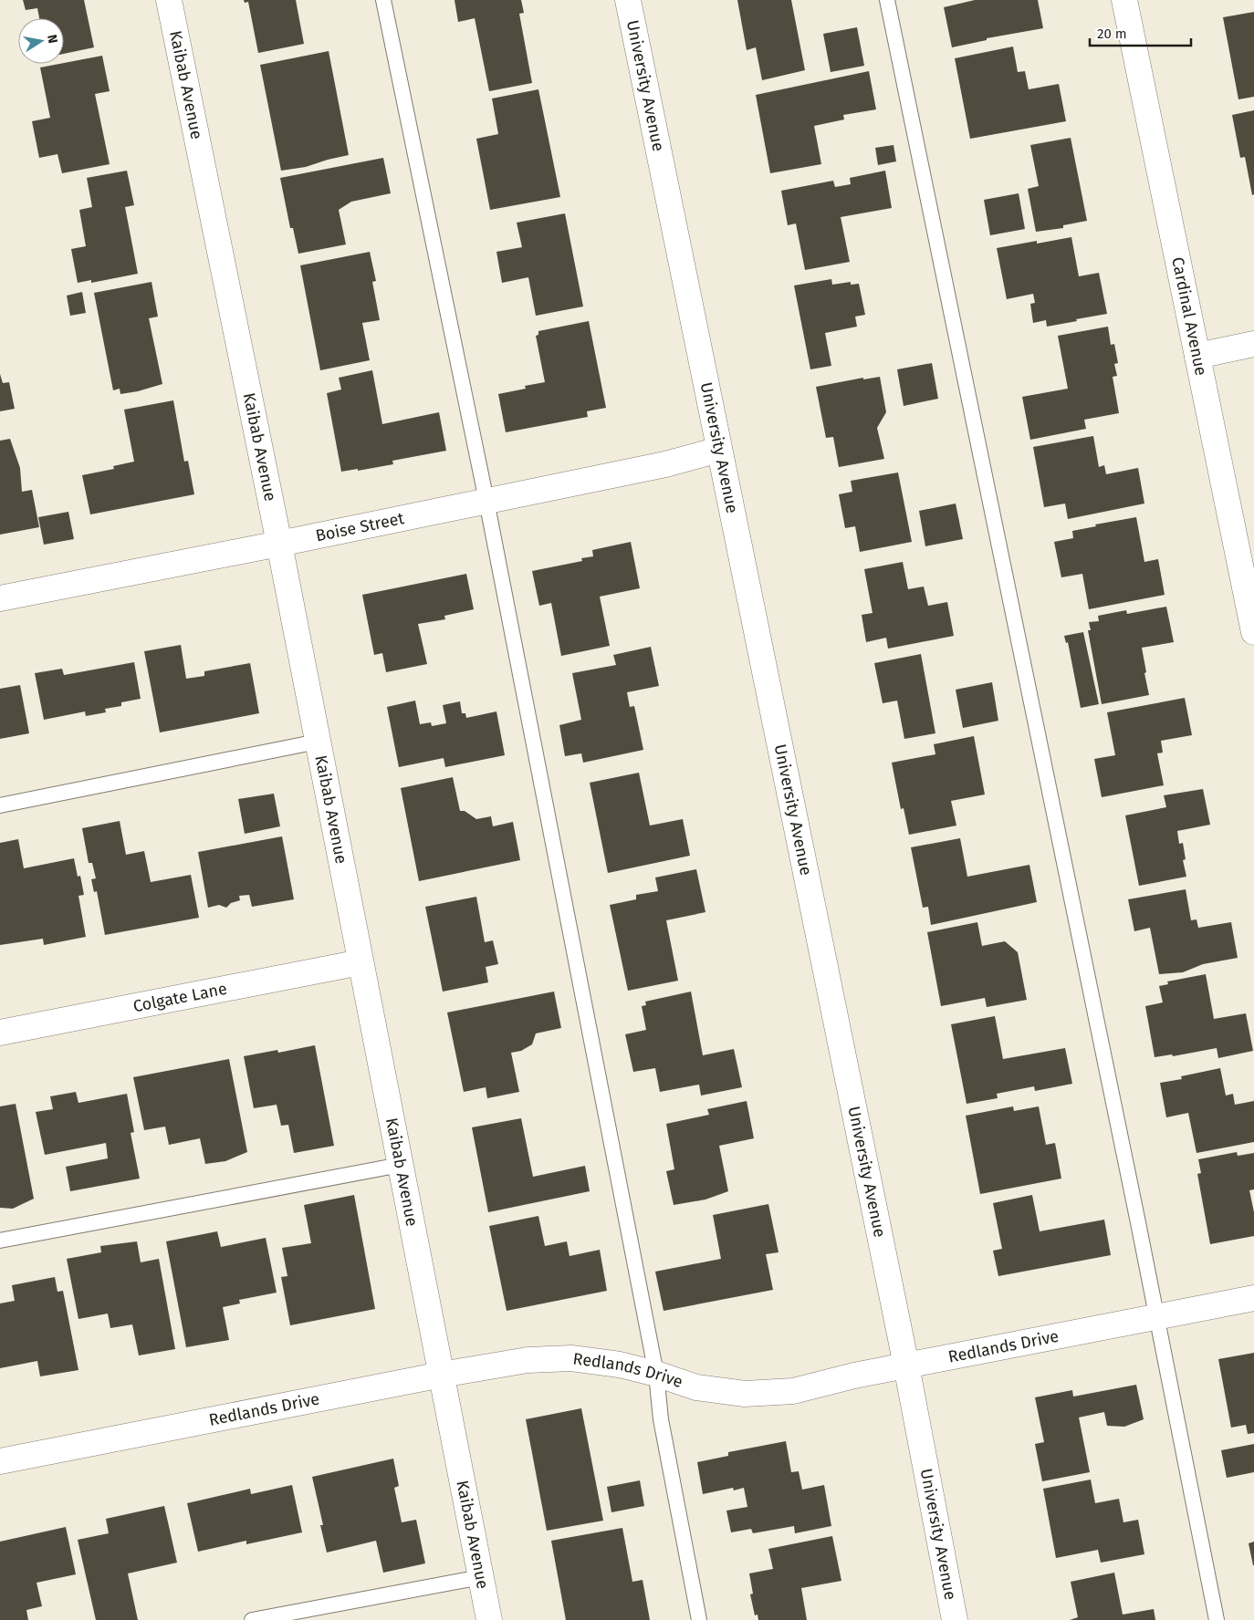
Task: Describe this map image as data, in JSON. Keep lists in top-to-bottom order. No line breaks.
{"streets":{"street":["Kaibab Avenue","University Avenue","Cardinal Avenue","Boise Street","Colgate Lane","Redlands Drive"]},"crossings":[["Kaibab Avenue","Boise Street"],["Kaibab Avenue","Colgate Lane"],["Kaibab Avenue","Redlands Drive"],["University Avenue","Boise Street"],["University Avenue","Redlands Drive"]],"scale_bar":"20 m","north":"right"}
